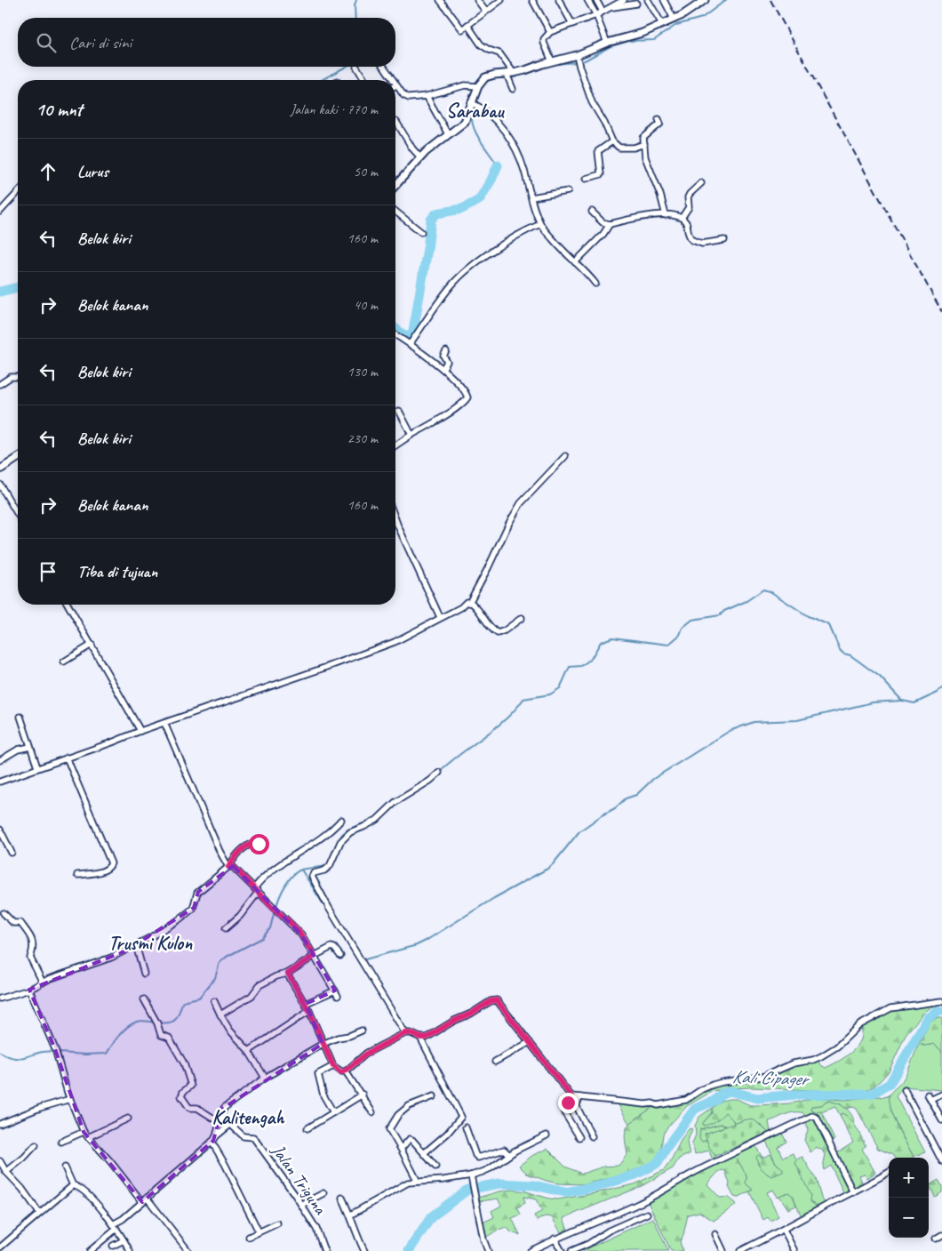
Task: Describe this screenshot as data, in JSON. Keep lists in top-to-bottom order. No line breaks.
{"streets":{"street":["Jalan Triguna"]},"districts":["Sarabau","Trusmi Kulon","Kalitengah"],"water":["Kali Cipager"],"page":{"search":"Cari di sini","heading":["10 mnt","Jalan kaki · 770 m"],"list":[["Lurus","50 m"],["Belok kiri","160 m"],["Belok kanan","40 m"],["Belok kiri","130 m"],["Belok kiri","230 m"],["Belok kanan","160 m"],"Tiba di tujuan"],"map_buttons":["+","−"]}}
